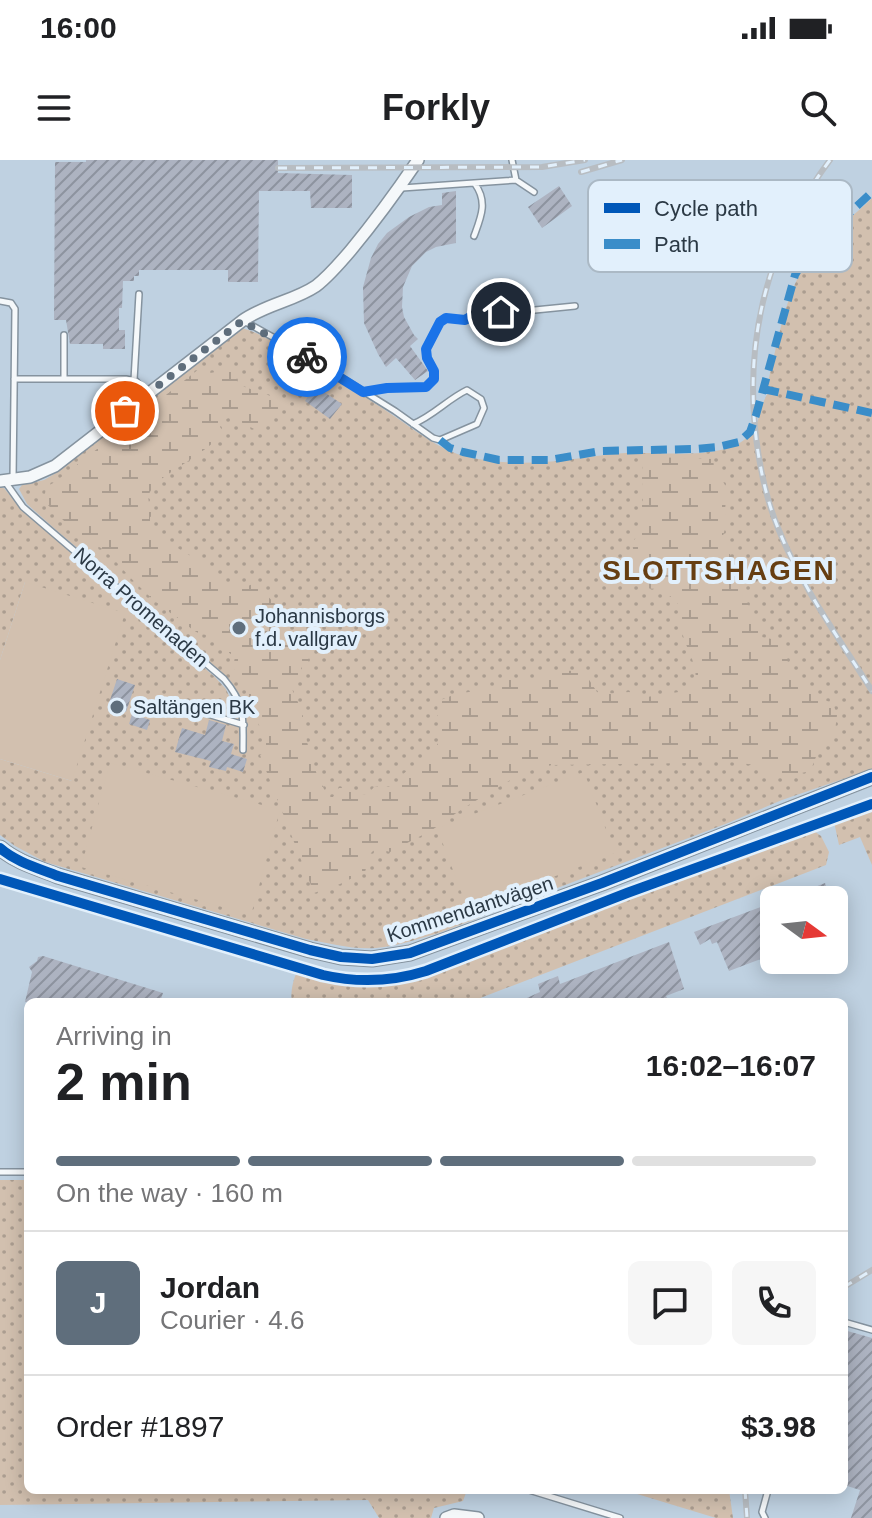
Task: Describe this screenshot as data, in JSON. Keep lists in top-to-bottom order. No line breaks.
{"streets":{"street":["Kommendantvägen"],"lane":["Norra Promenaden"]},"districts":["SLOTTSHAGEN"],"places":["Johannisborgs f.d. vallgrav","Saltängen BK"],"legend":["Cycle path","Path"],"north":"right","page":{"status":"16:00","header":"Forkly","heading":["2 min","Arriving in","16:02–16:07"],"panel":["Jordan","Courier · 4.6","Order #1897","$3.98"],"bar":"On the way · 160 m","round":"J"}}
